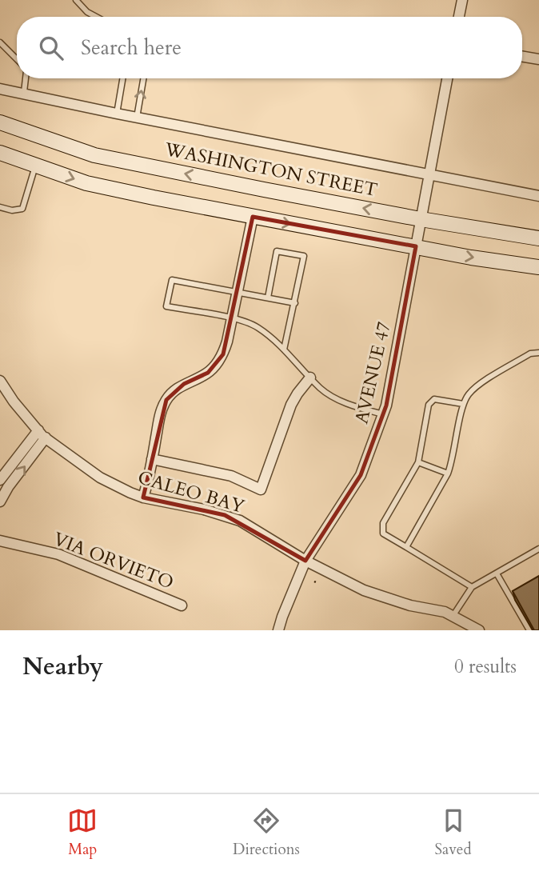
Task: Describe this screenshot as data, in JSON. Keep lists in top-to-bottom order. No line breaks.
{"streets":{"main road":["WASHINGTON STREET"],"street":["AVENUE 47","CALEO BAY","VIA ORVIETO"]},"crossings":[["WASHINGTON STREET","AVENUE 47"],["AVENUE 47","CALEO BAY"]],"page":{"search":"Search here","heading":["Nearby","0 results"],"nav":["Map","Directions","Saved"]}}
